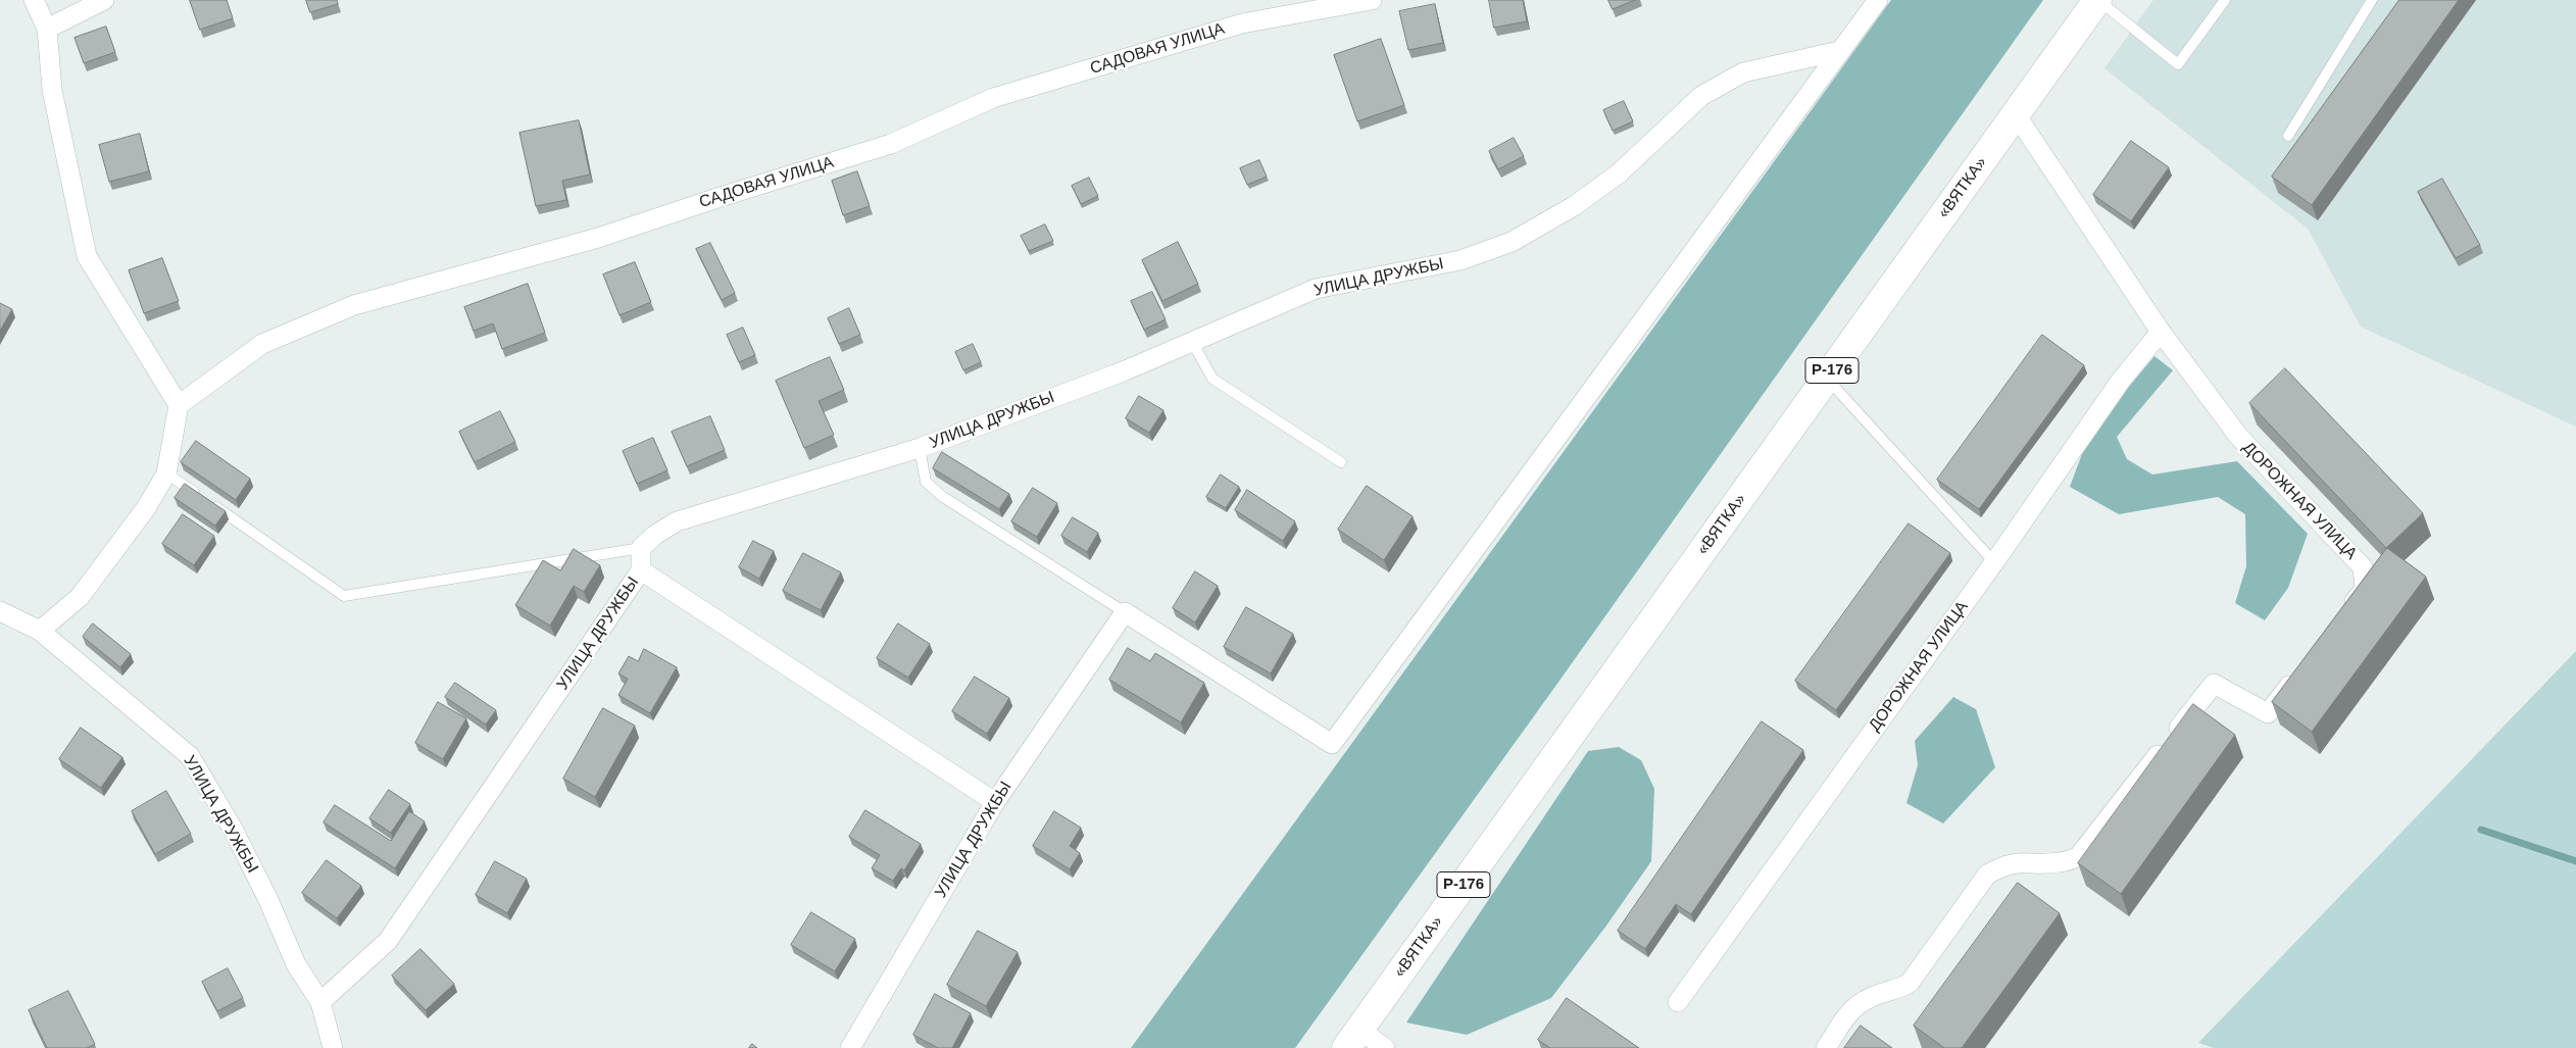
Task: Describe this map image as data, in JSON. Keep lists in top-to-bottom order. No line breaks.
{"streets":{"main road":["«ВЯТКА»","Р-176"],"street":["САДОВАЯ УЛИЦА","УЛИЦА ДРУЖБЫ","ДОРОЖНАЯ УЛИЦА"]},"crossings":[["«ВЯТКА»","ДОРОЖНАЯ УЛИЦА"]]}
